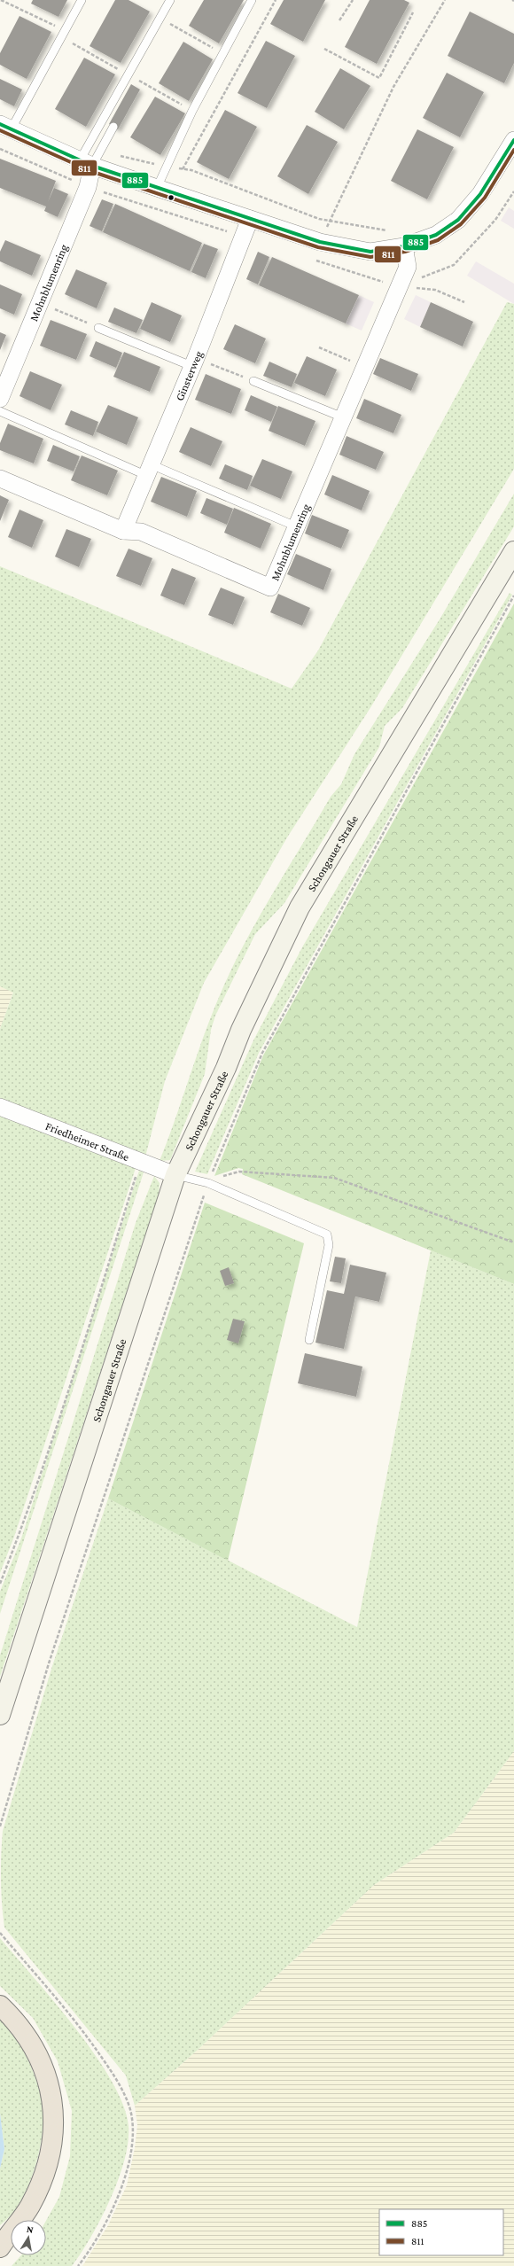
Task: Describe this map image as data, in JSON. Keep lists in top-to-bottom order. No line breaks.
{"streets":{"main road":["Schongauer Straße"],"street":["Mohnblumenring","Ginsterweg","Friedheimer Straße"]},"crossings":[["Mohnblumenring","Ginsterweg"],["Schongauer Straße","Friedheimer Straße"]],"lines":["transit line 885","transit line 811"],"legend":["885","811"],"north":"top"}
